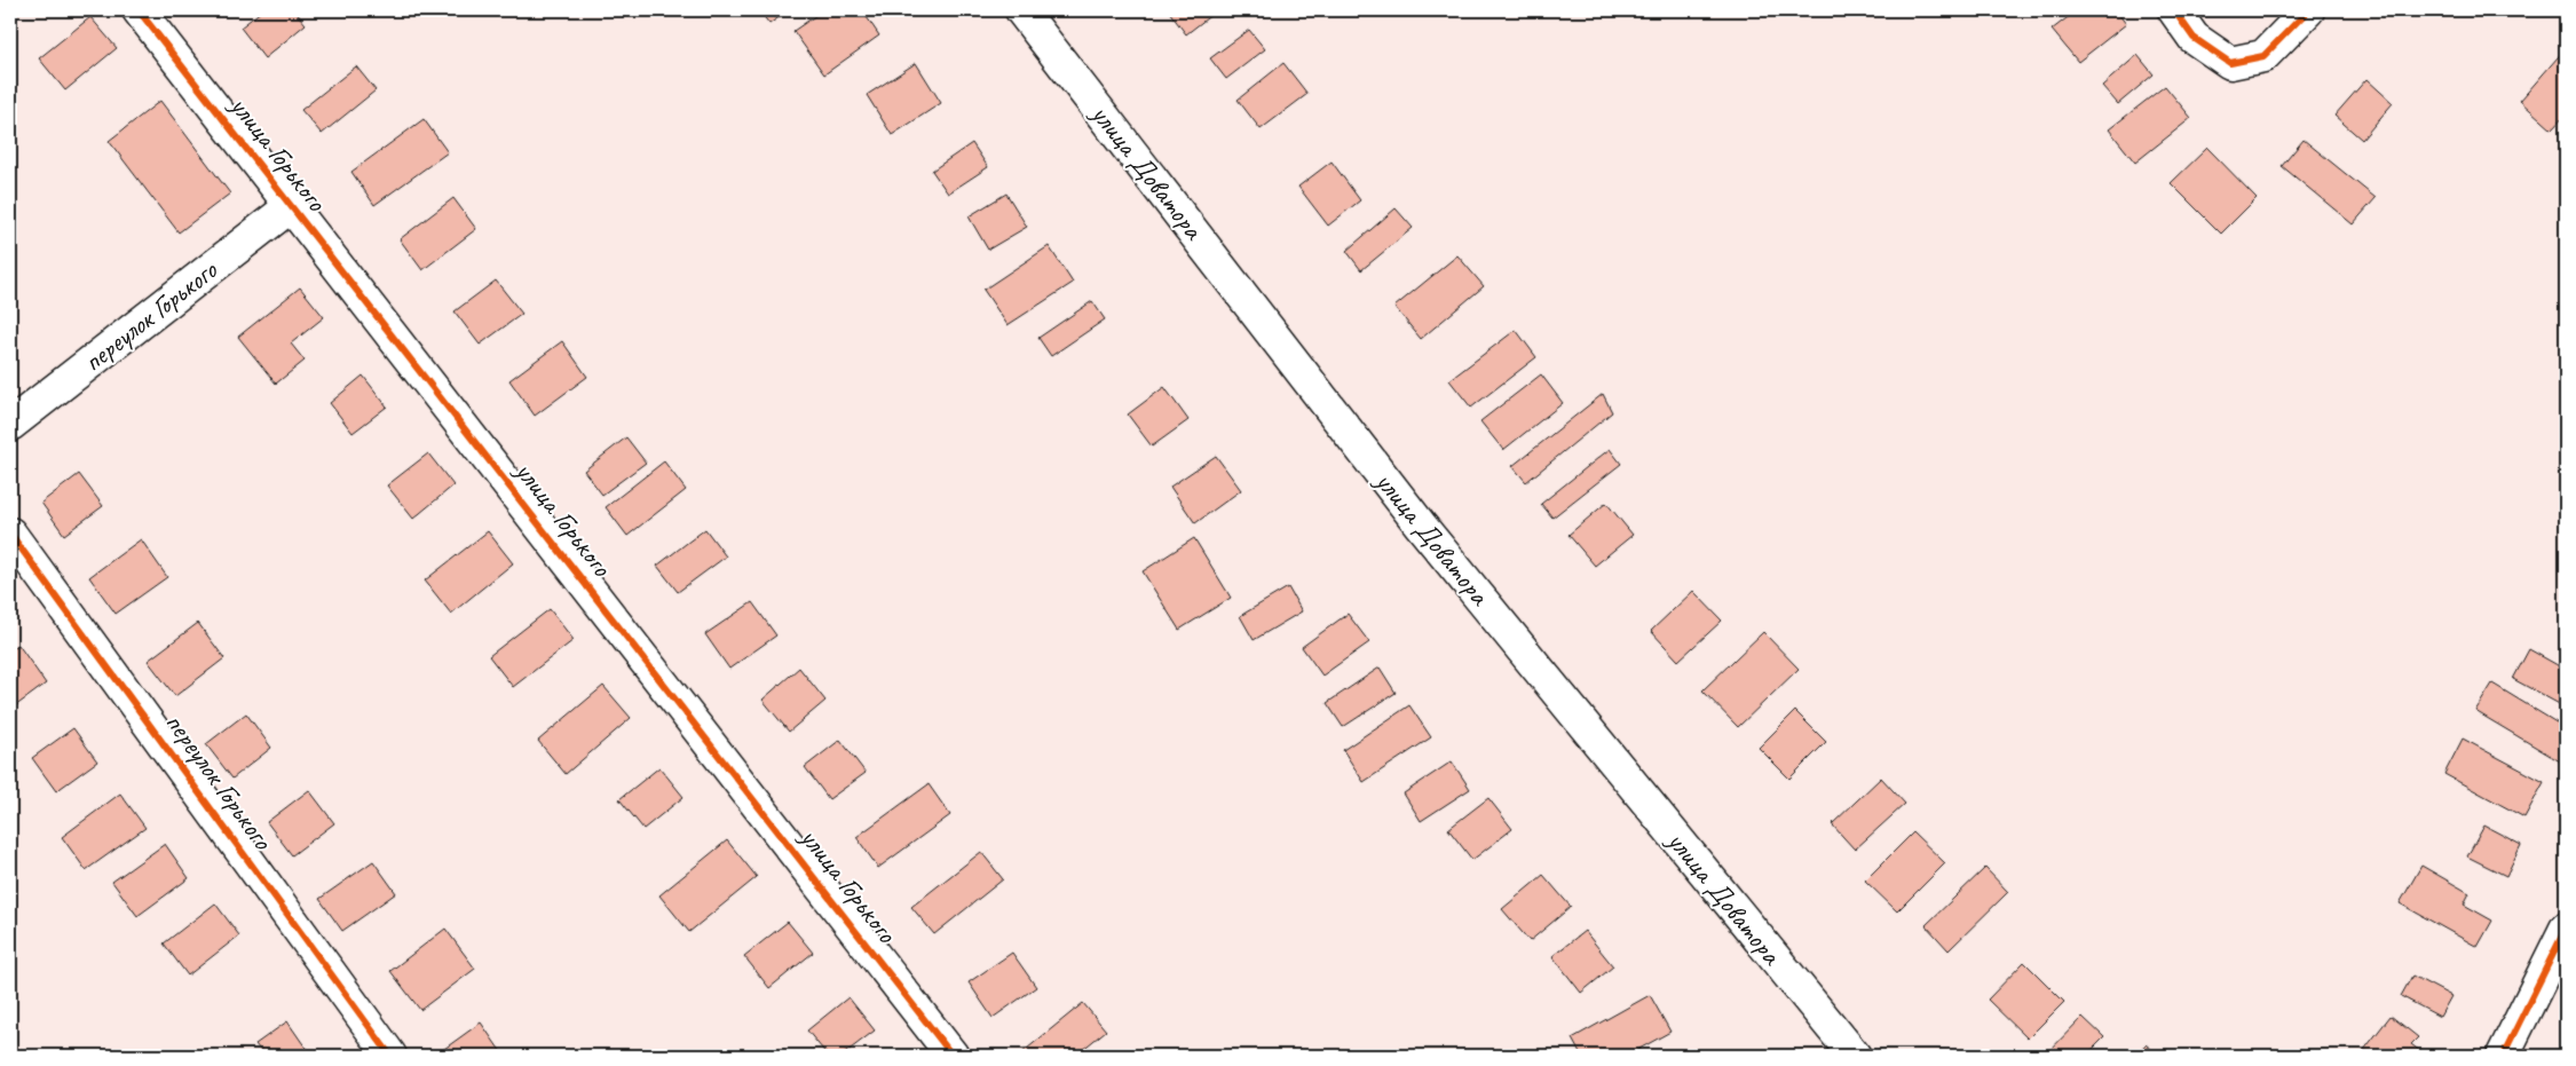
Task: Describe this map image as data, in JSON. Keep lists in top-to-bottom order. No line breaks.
{"streets":{"street":["улица Горького","улица Доватора","переулок Горького"]},"crossings":[["улица Горького","переулок Горького"]]}
